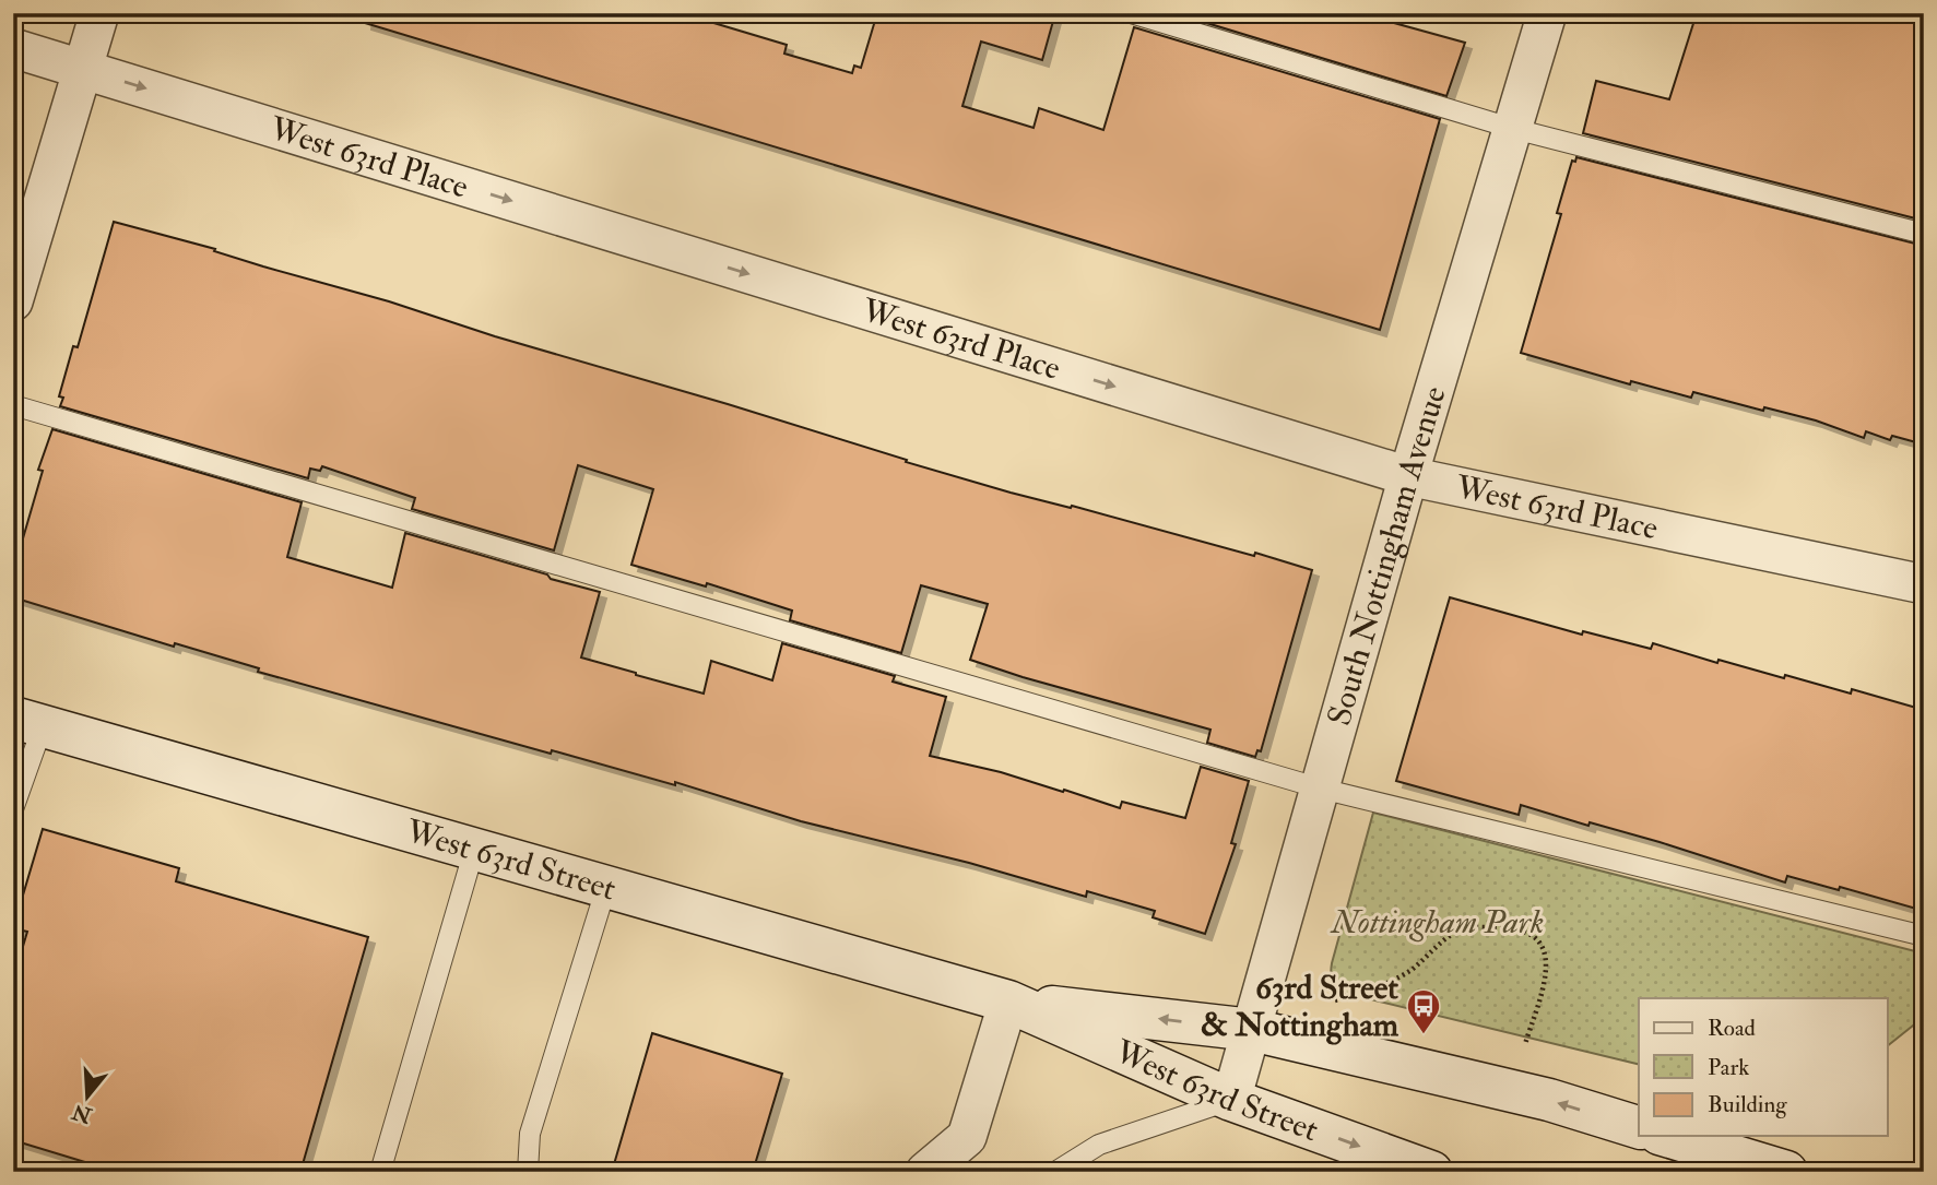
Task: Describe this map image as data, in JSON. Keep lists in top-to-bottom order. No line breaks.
{"streets":{"main road":["West 63rd Street"],"street":["West 63rd Place","South Nottingham Avenue"]},"crossings":[["West 63rd Place","South Nottingham Avenue"],["South Nottingham Avenue","West 63rd Street"]],"one_way":["West 63rd Place"],"parks":["Nottingham Park"],"places":{"bus stop":["63rd Street & Nottingham"]},"legend":["Road","Park","Building"],"north":"bottom"}
